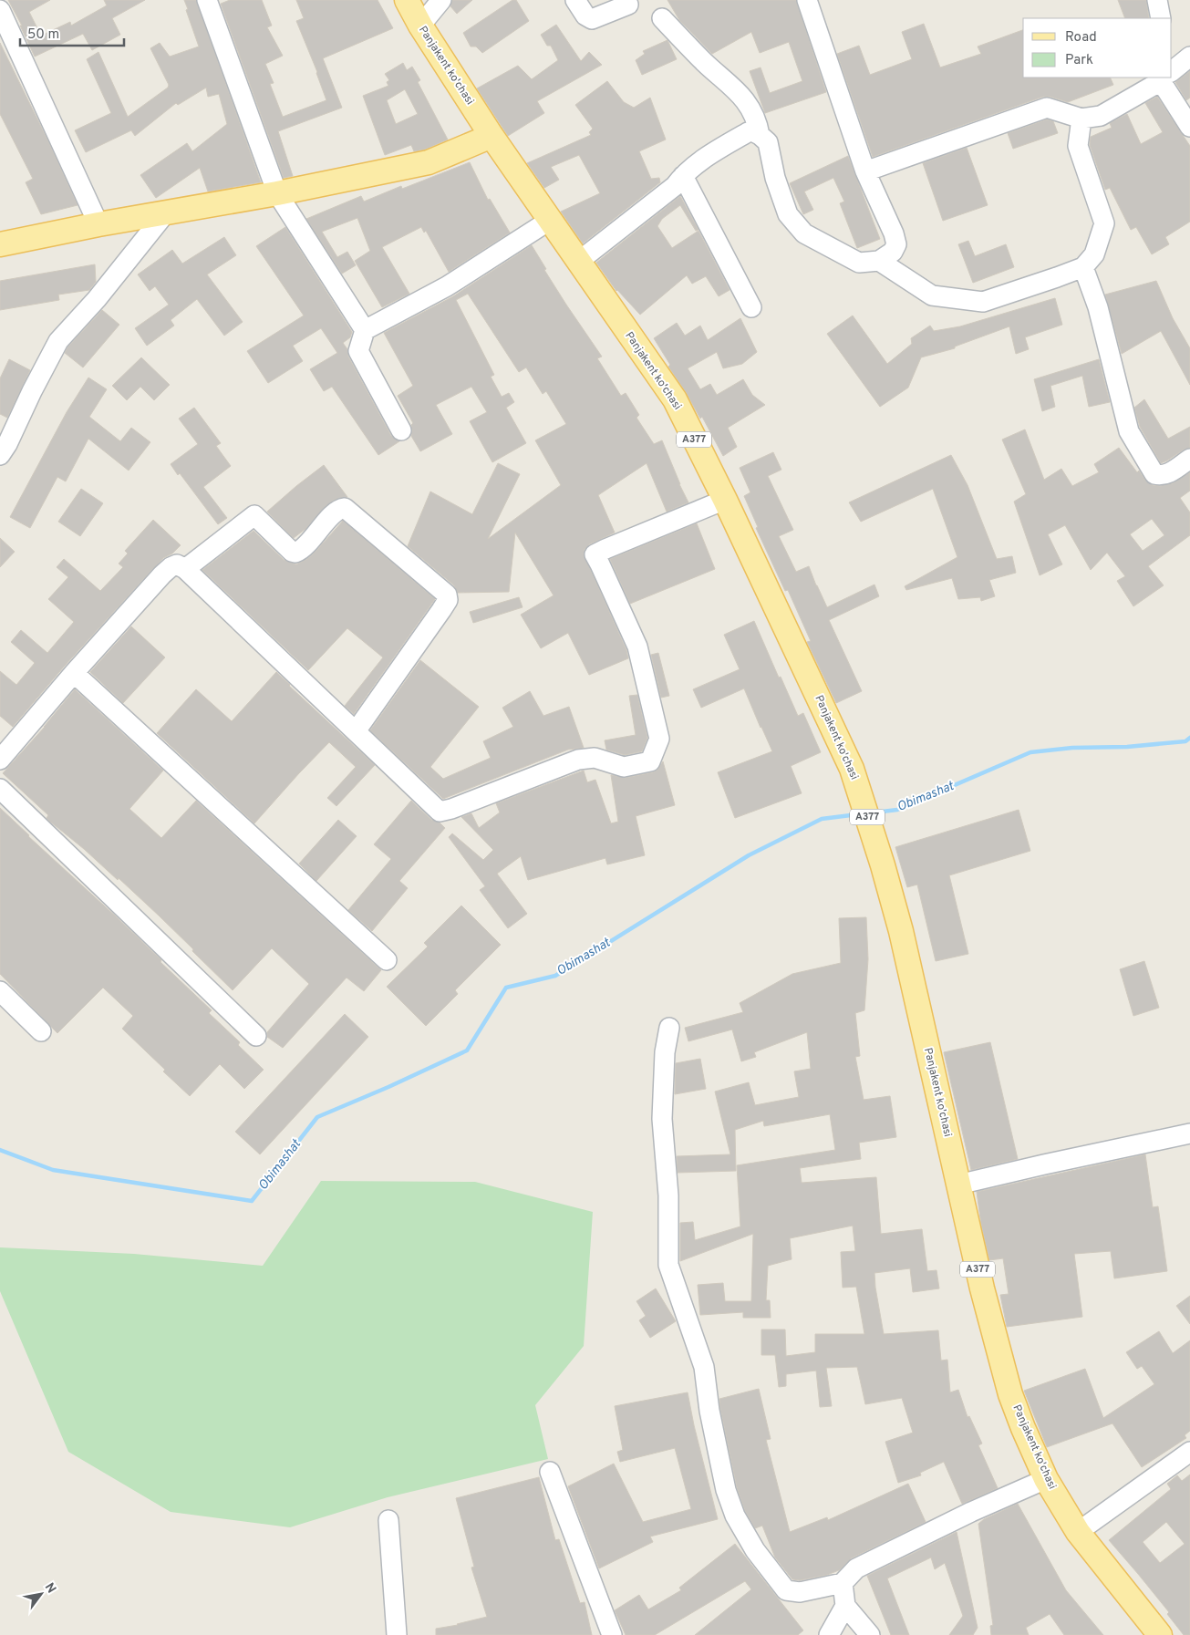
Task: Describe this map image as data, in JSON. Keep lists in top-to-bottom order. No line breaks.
{"streets":{"main road":["Panjakent ko'chasi","A377"]},"water":["Obimashat"],"legend":["Road","Park"],"scale_bar":"50 m","north":"top right"}
